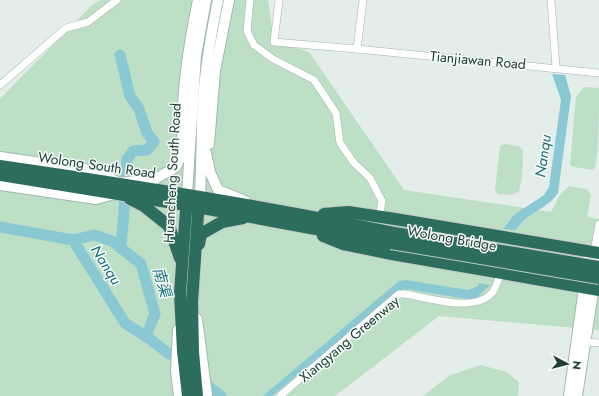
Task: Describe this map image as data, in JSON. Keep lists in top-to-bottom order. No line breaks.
{"streets":{"highway":["Wolong South Road","Huancheng South Road","Wolong Bridge"],"street":["Tianjiawan Road","Xiangyang Greenway"]},"crossings":[["Wolong South Road","Huancheng South Road"],["Wolong South Road","Wolong Bridge"]],"water":["Nanqu","南渠"],"north":"right"}
